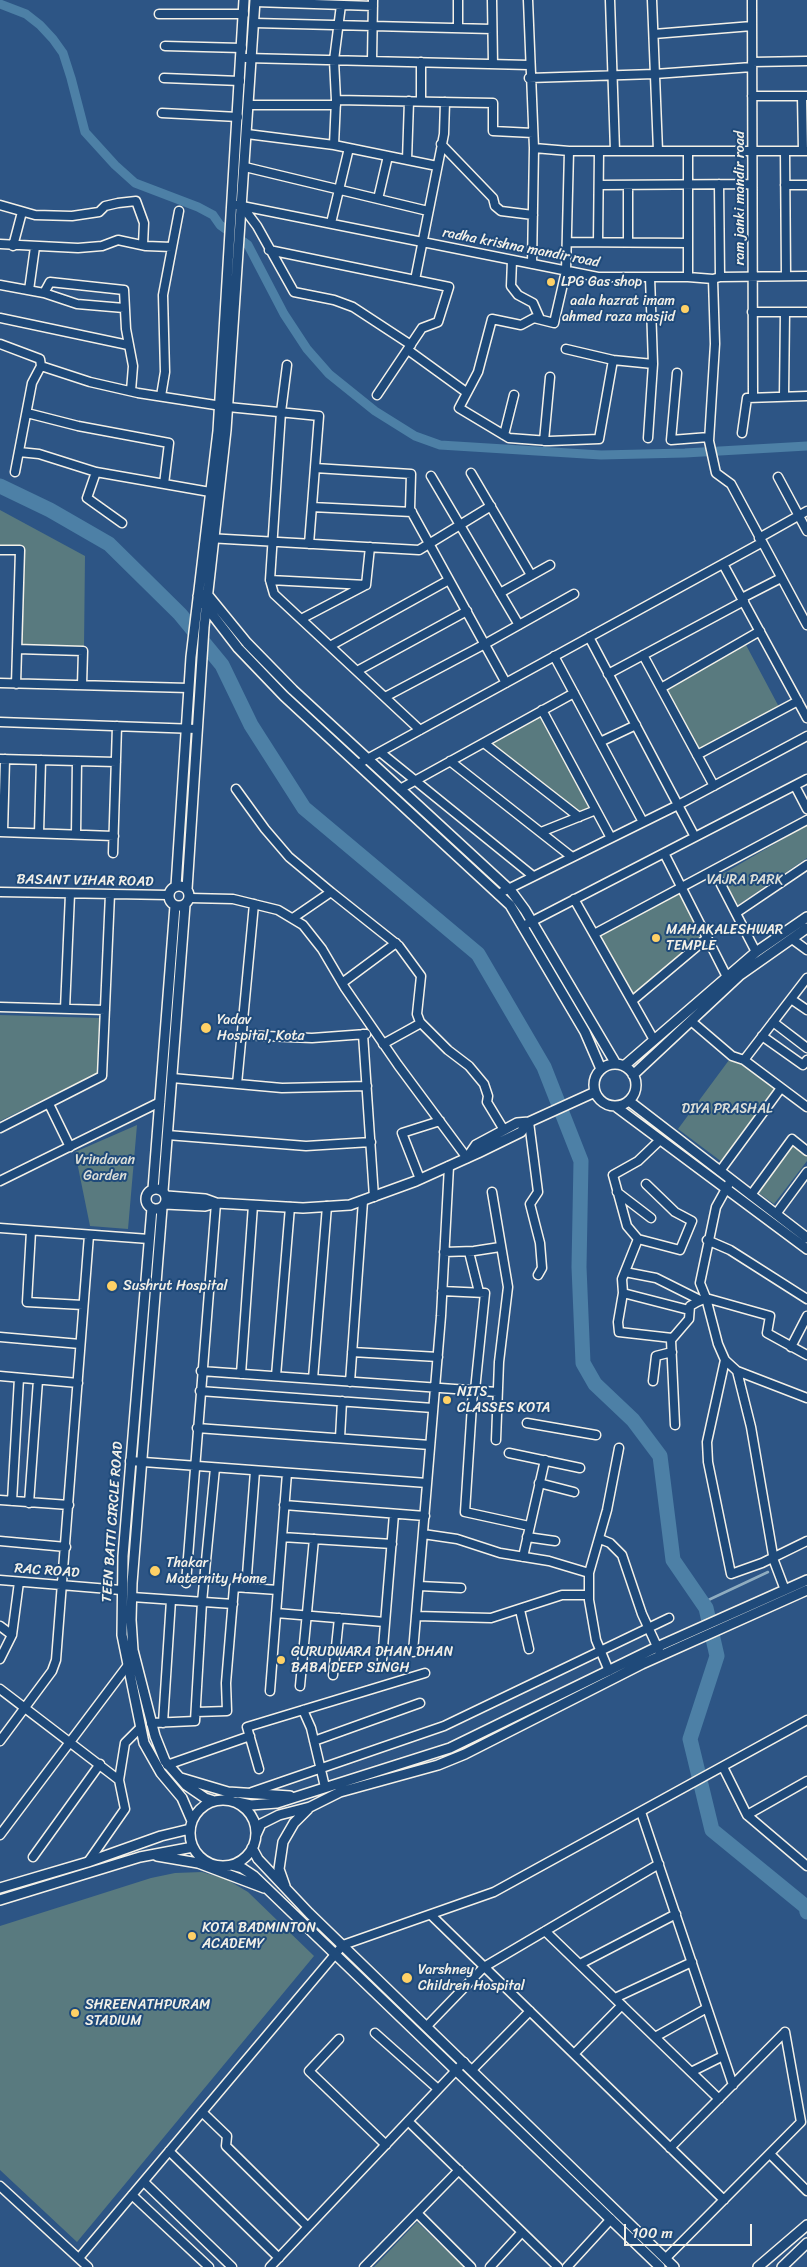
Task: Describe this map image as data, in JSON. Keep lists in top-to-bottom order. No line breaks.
{"streets":{"street":["ram janki mandir road","radha krishna mandir road","BASANT VIHAR ROAD","TEEN BATTI CIRCLE ROAD","RAC ROAD"]},"crossings":[["ram janki mandir road","radha krishna mandir road"],["TEEN BATTI CIRCLE ROAD","RAC ROAD"]],"parks":["VAJRA PARK","DIYA PRASHAL","Vrindavan Garden"],"places":["LPG Gas shop","aala hazrat imam ahmed raza masjid","MAHAKALESHWAR TEMPLE","Yadav Hospital, Kota","Sushrut Hospital","NITS CLASSES KOTA","Thakar Maternity Home","GURUDWARA DHAN DHAN BABA DEEP SINGH","KOTA BADMINTON ACADEMY","Varshney Children Hospital","SHREENATHPURAM STADIUM"],"scale_bar":"100 m"}
